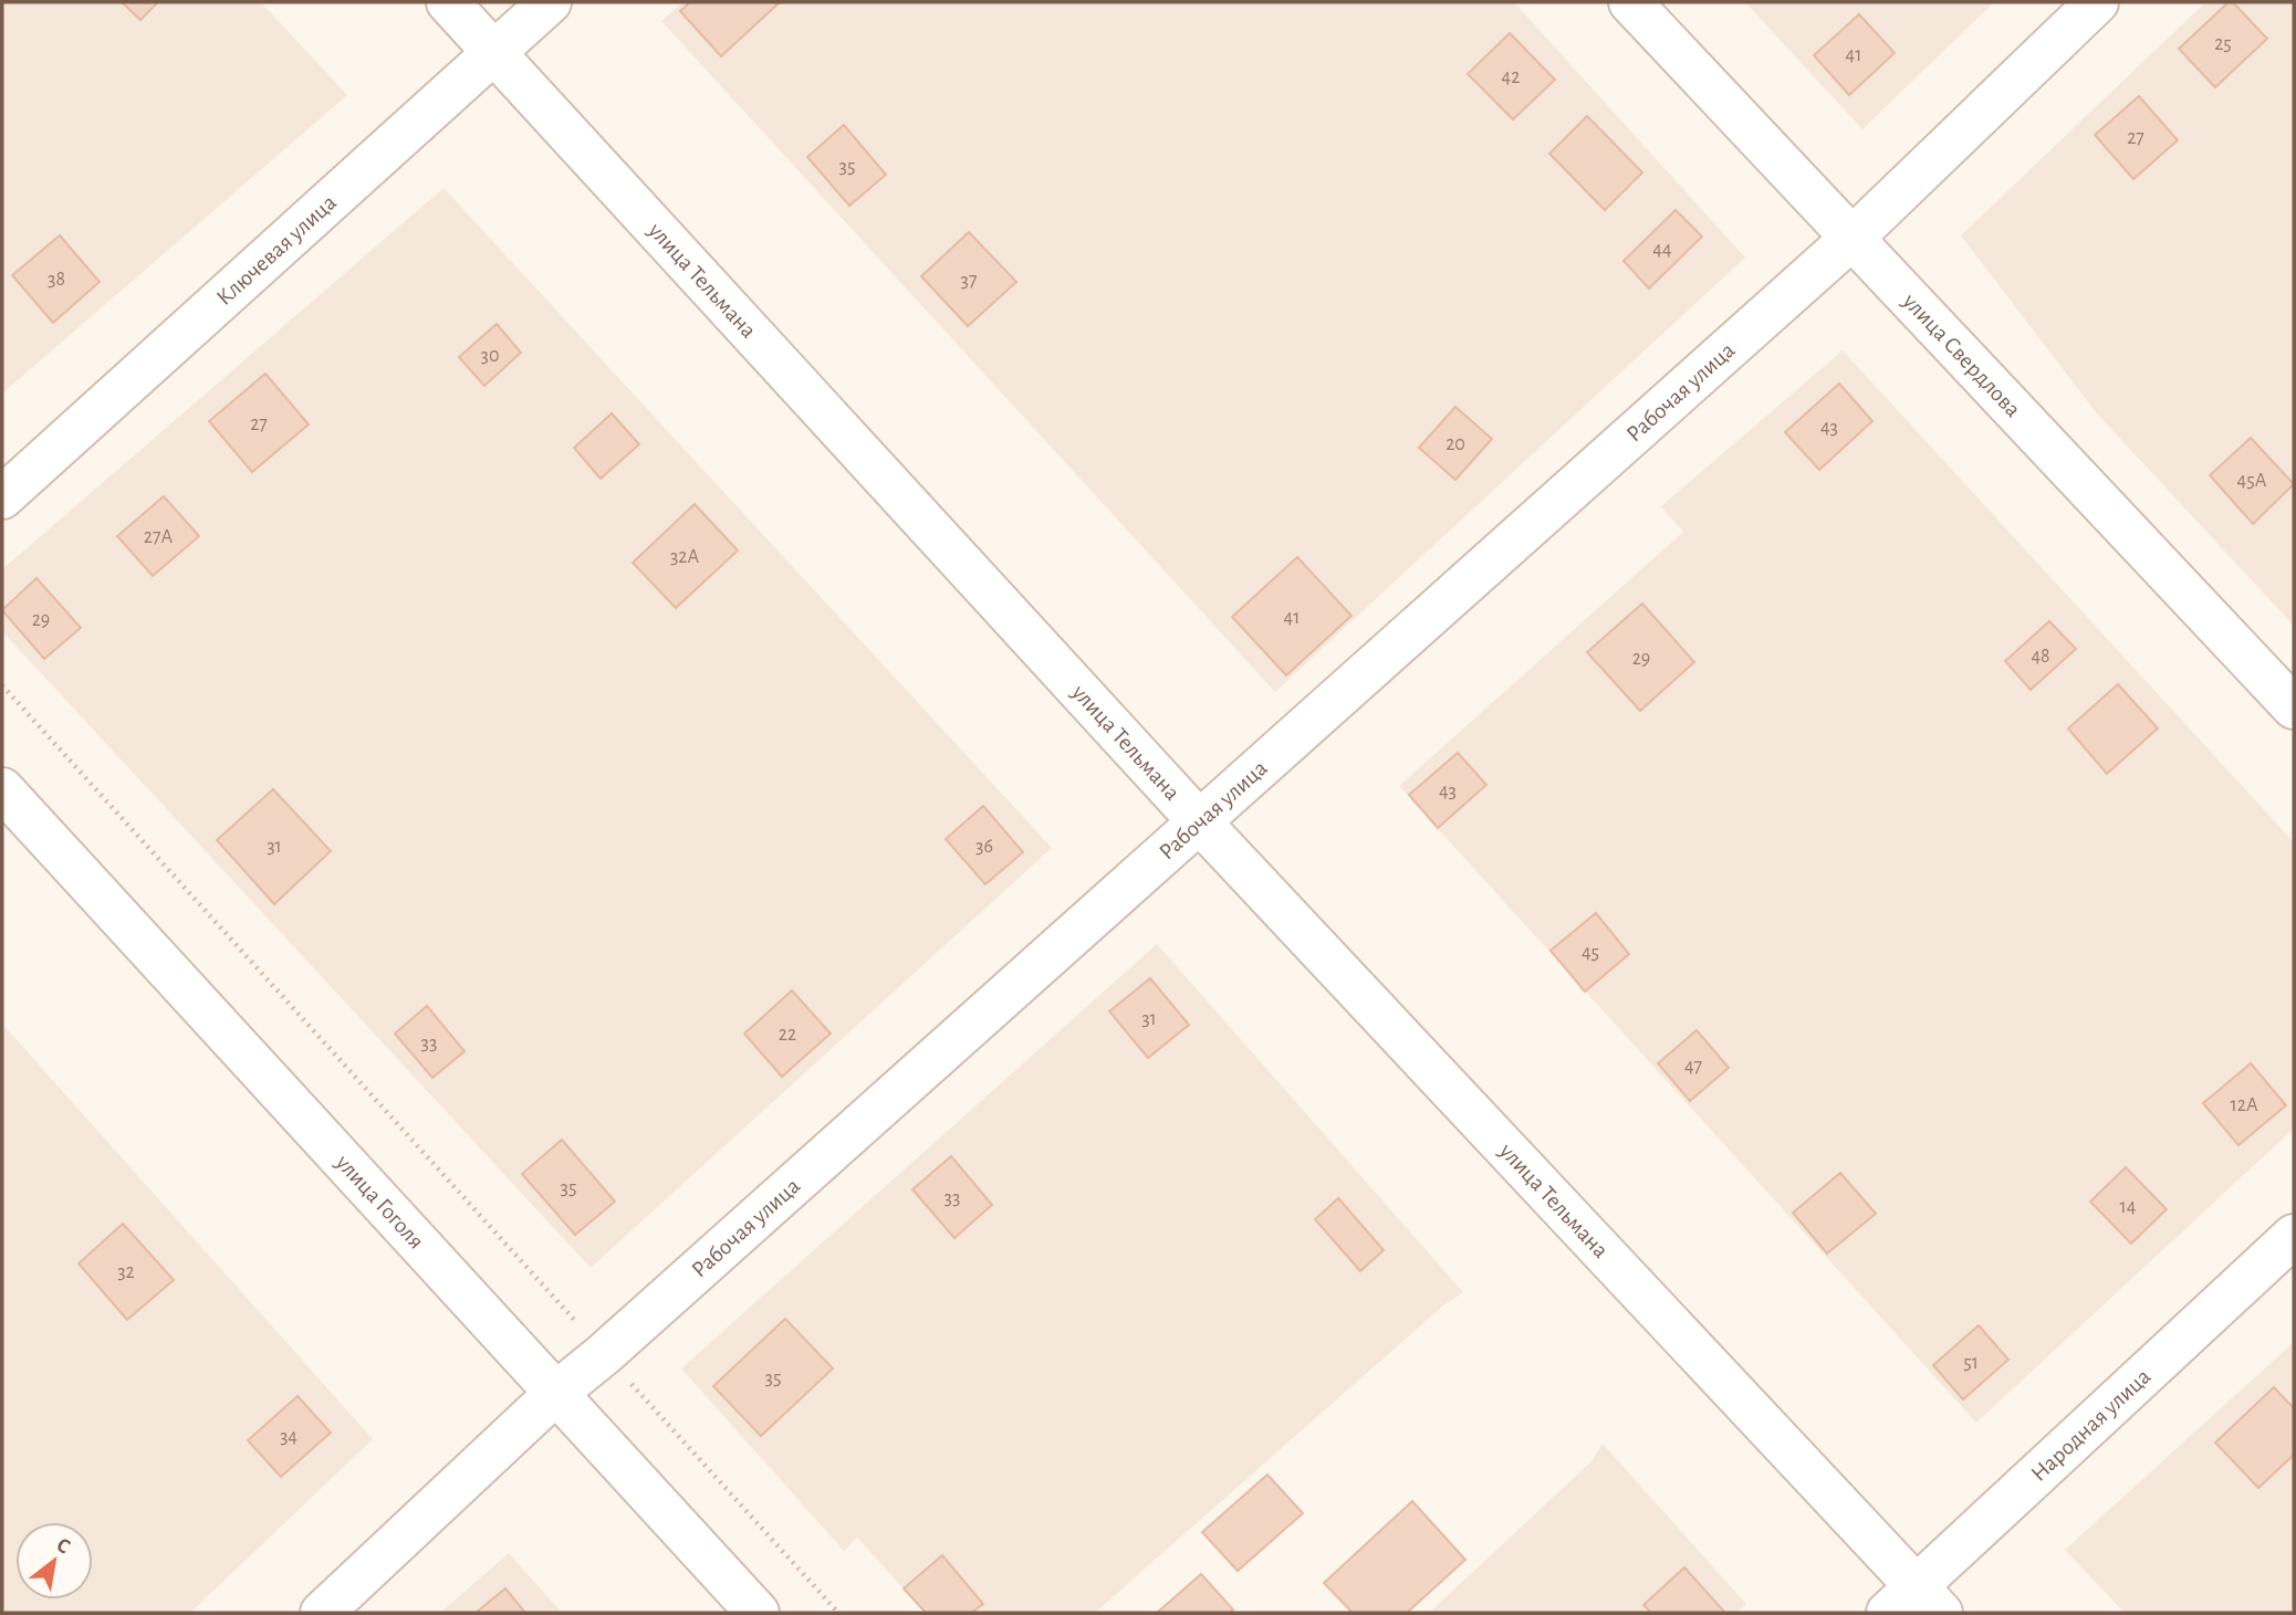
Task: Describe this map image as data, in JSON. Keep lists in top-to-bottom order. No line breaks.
{"streets":{"street":["Ключевая улица","улица Тельмана","улица Свердлова","Рабочая улица","улица Гоголя","Народная улица"]},"crossings":[["Ключевая улица","улица Тельмана"],["улица Тельмана","Рабочая улица"],["улица Тельмана","Народная улица"],["улица Свердлова","Рабочая улица"],["Рабочая улица","улица Гоголя"]],"house_numbers":["25","41","42","27","35","44","38","37","30","27","43","20","45А","27А","32А","41","29","48","29","43","31","36","45","31","22","33","47","12А","35","33","14","32","51","35","34"],"north":"top right"}
